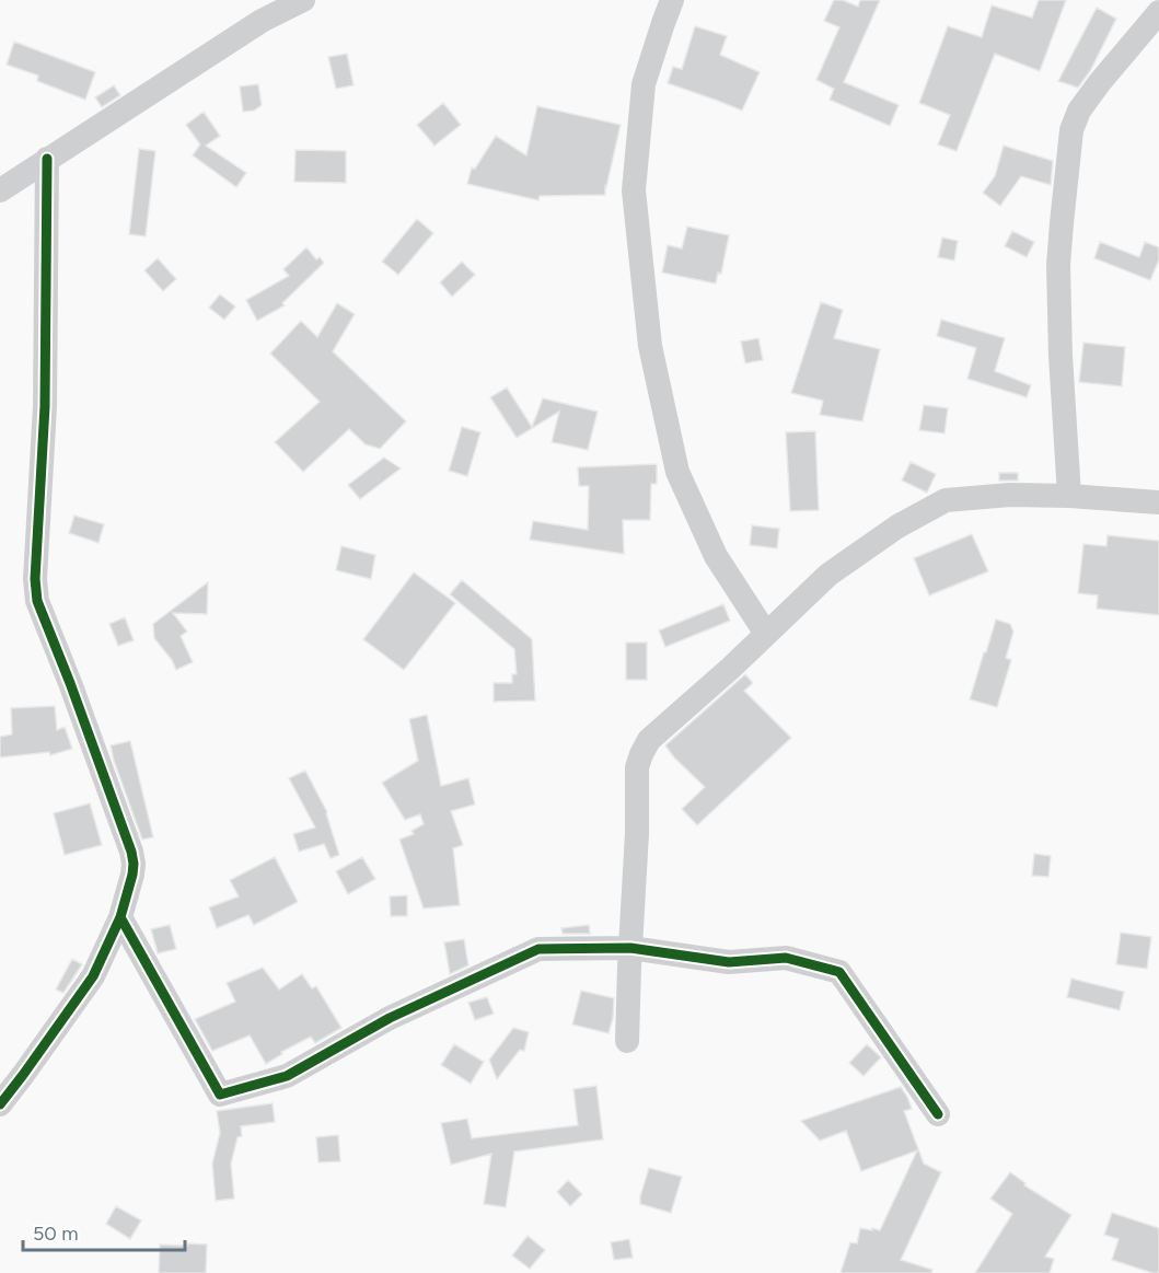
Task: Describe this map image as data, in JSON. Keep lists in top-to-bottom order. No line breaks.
{"scale_bar":"50 m"}
